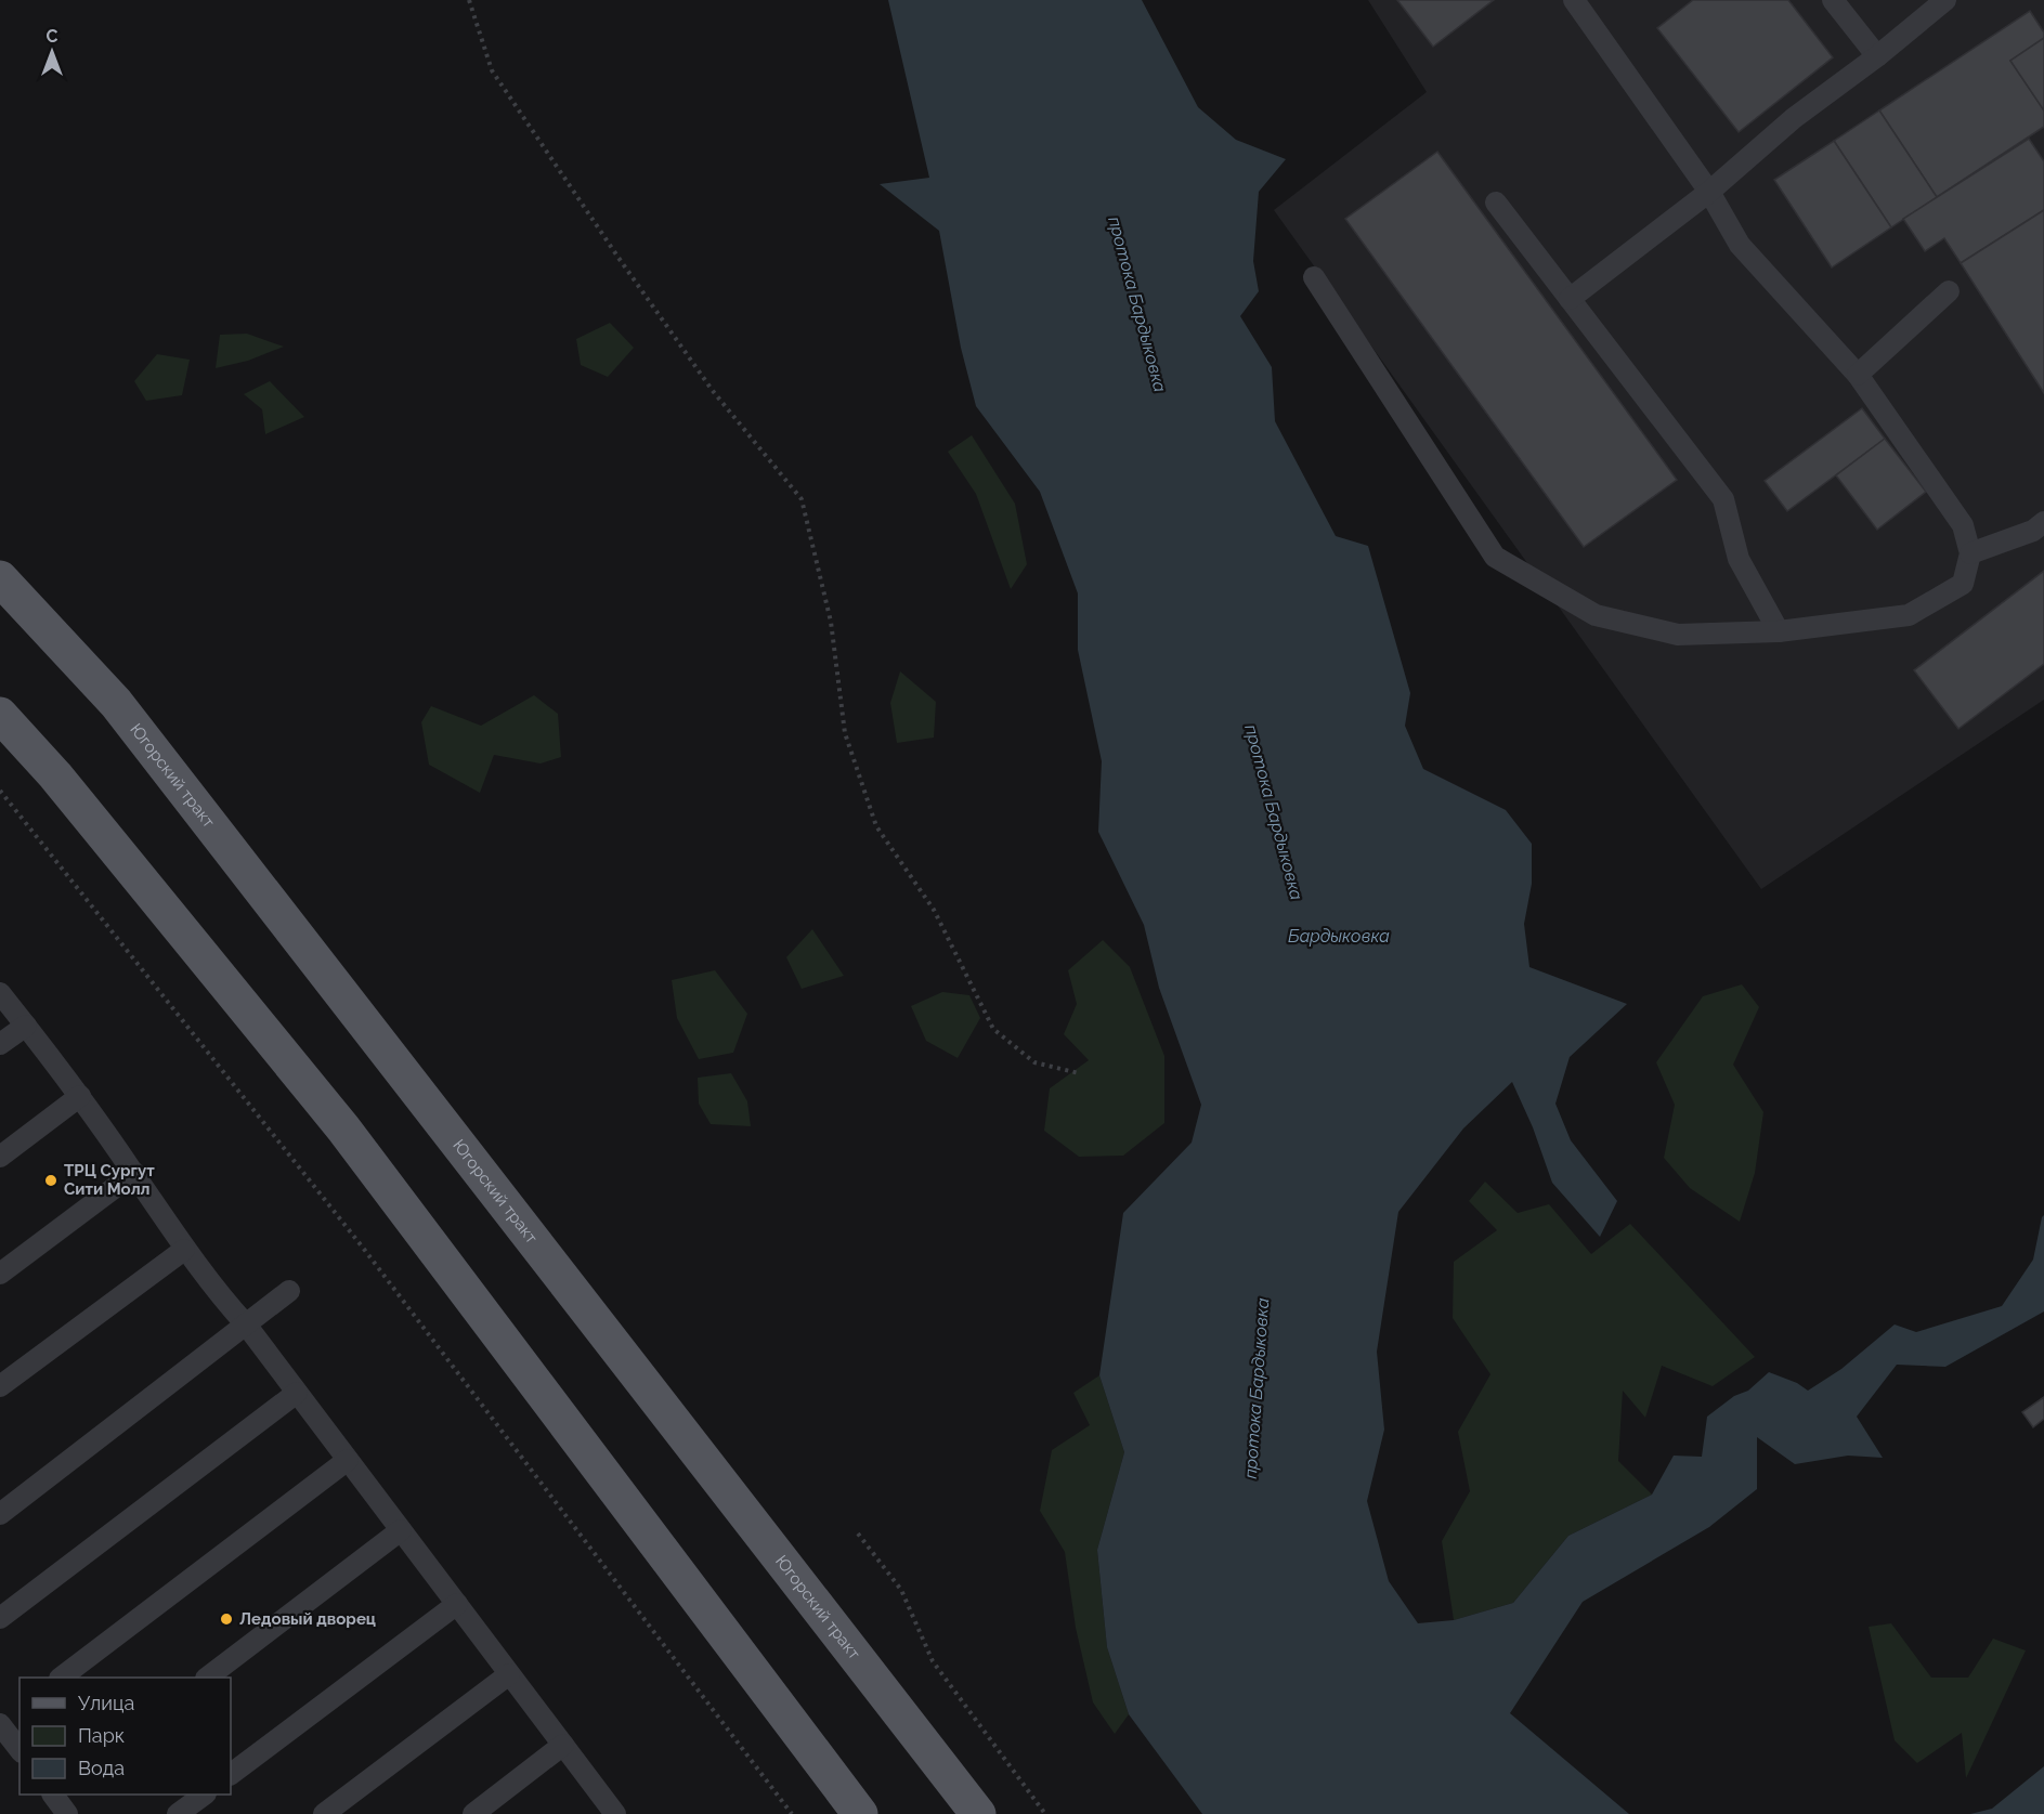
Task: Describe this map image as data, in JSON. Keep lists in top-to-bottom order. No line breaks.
{"streets":{"main road":["Югорский тракт"]},"water":["протока Бардыковка","Бардыковка"],"places":["ТРЦ Сургут Сити Молл","Ледовый дворец"],"legend":["Улица","Парк","Вода"],"north":"top"}
